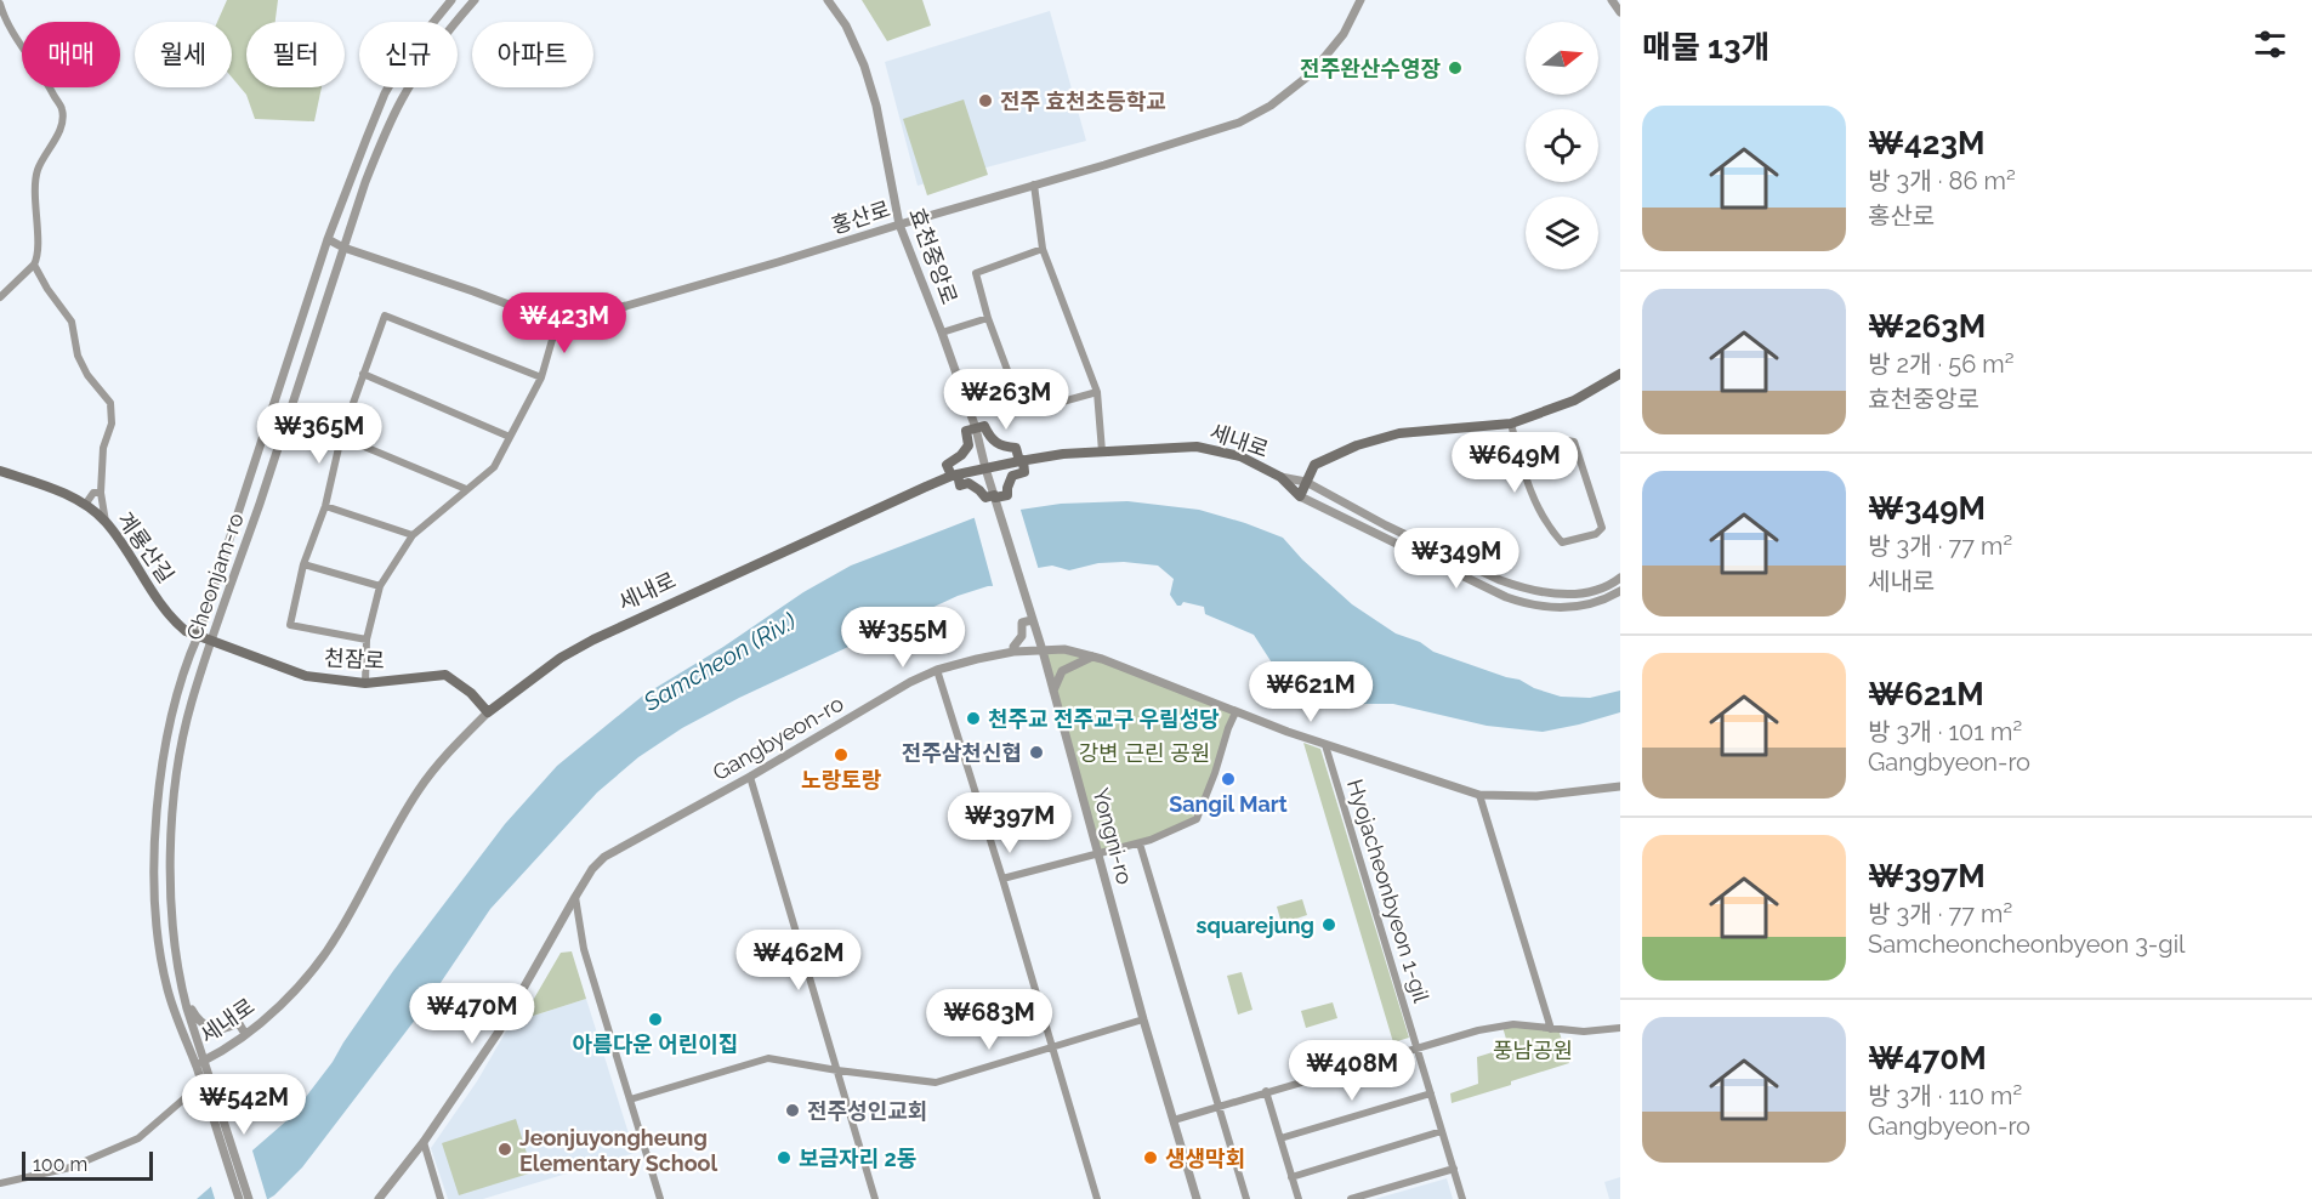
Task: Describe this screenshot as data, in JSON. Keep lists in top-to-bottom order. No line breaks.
{"streets":{"main road":["세내로","계룡산길","천잠로"],"street":["홍산로","효천중앙로","Cheonjam-ro","Gangbyeon-ro","Yongni-ro","Hyojacheonbyeon 1-gil"]},"crossings":[["홍산로","효천중앙로"],["효천중앙로","세내로"],["효천중앙로","Yongni-ro"],["세내로","Cheonjam-ro"],["세내로","천잠로"],["계룡산길","Cheonjam-ro"],["계룡산길","천잠로"],["Cheonjam-ro","천잠로"],["Gangbyeon-ro","Yongni-ro"],["Gangbyeon-ro","Hyojacheonbyeon 1-gil"]],"water":["Samcheon (Riv.)"],"parks":["강변 근린 공원","풍남공원"],"places":["전주완산수영장","전주 효천초등학교","천주교 전주교구 우림성당","전주삼천신협","노랑토랑","Sangil Mart","squarejung","아름다운 어린이집","전주성인교회","Jeonjuyongheung Elementary School","보금자리 2동","생생막회"],"scale_bar":"100 m","north":"right","page":{"heading":"매물 13개","chip":["매매","월세","필터","신규","아파트"],"list":[{"name":"₩423M","note":"방 3개 · 86 m² · 홍산로"},{"name":"₩263M","note":"방 2개 · 56 m² · 효천중앙로"},{"name":"₩349M","note":"방 3개 · 77 m² · 세내로"},{"name":"₩621M","note":"방 3개 · 101 m² · Gangbyeon-ro"},{"name":"₩397M","note":"방 3개 · 77 m² · Samcheoncheonbyeon 3-gil"},{"name":"₩470M","note":"방 3개 · 110 m² · Gangbyeon-ro"}],"price":["₩423M","₩263M","₩365M","₩649M","₩349M","₩355M","₩621M","₩397M","₩462M","₩470M","₩683M","₩408M","₩542M"],"scale":"100 m"}}
